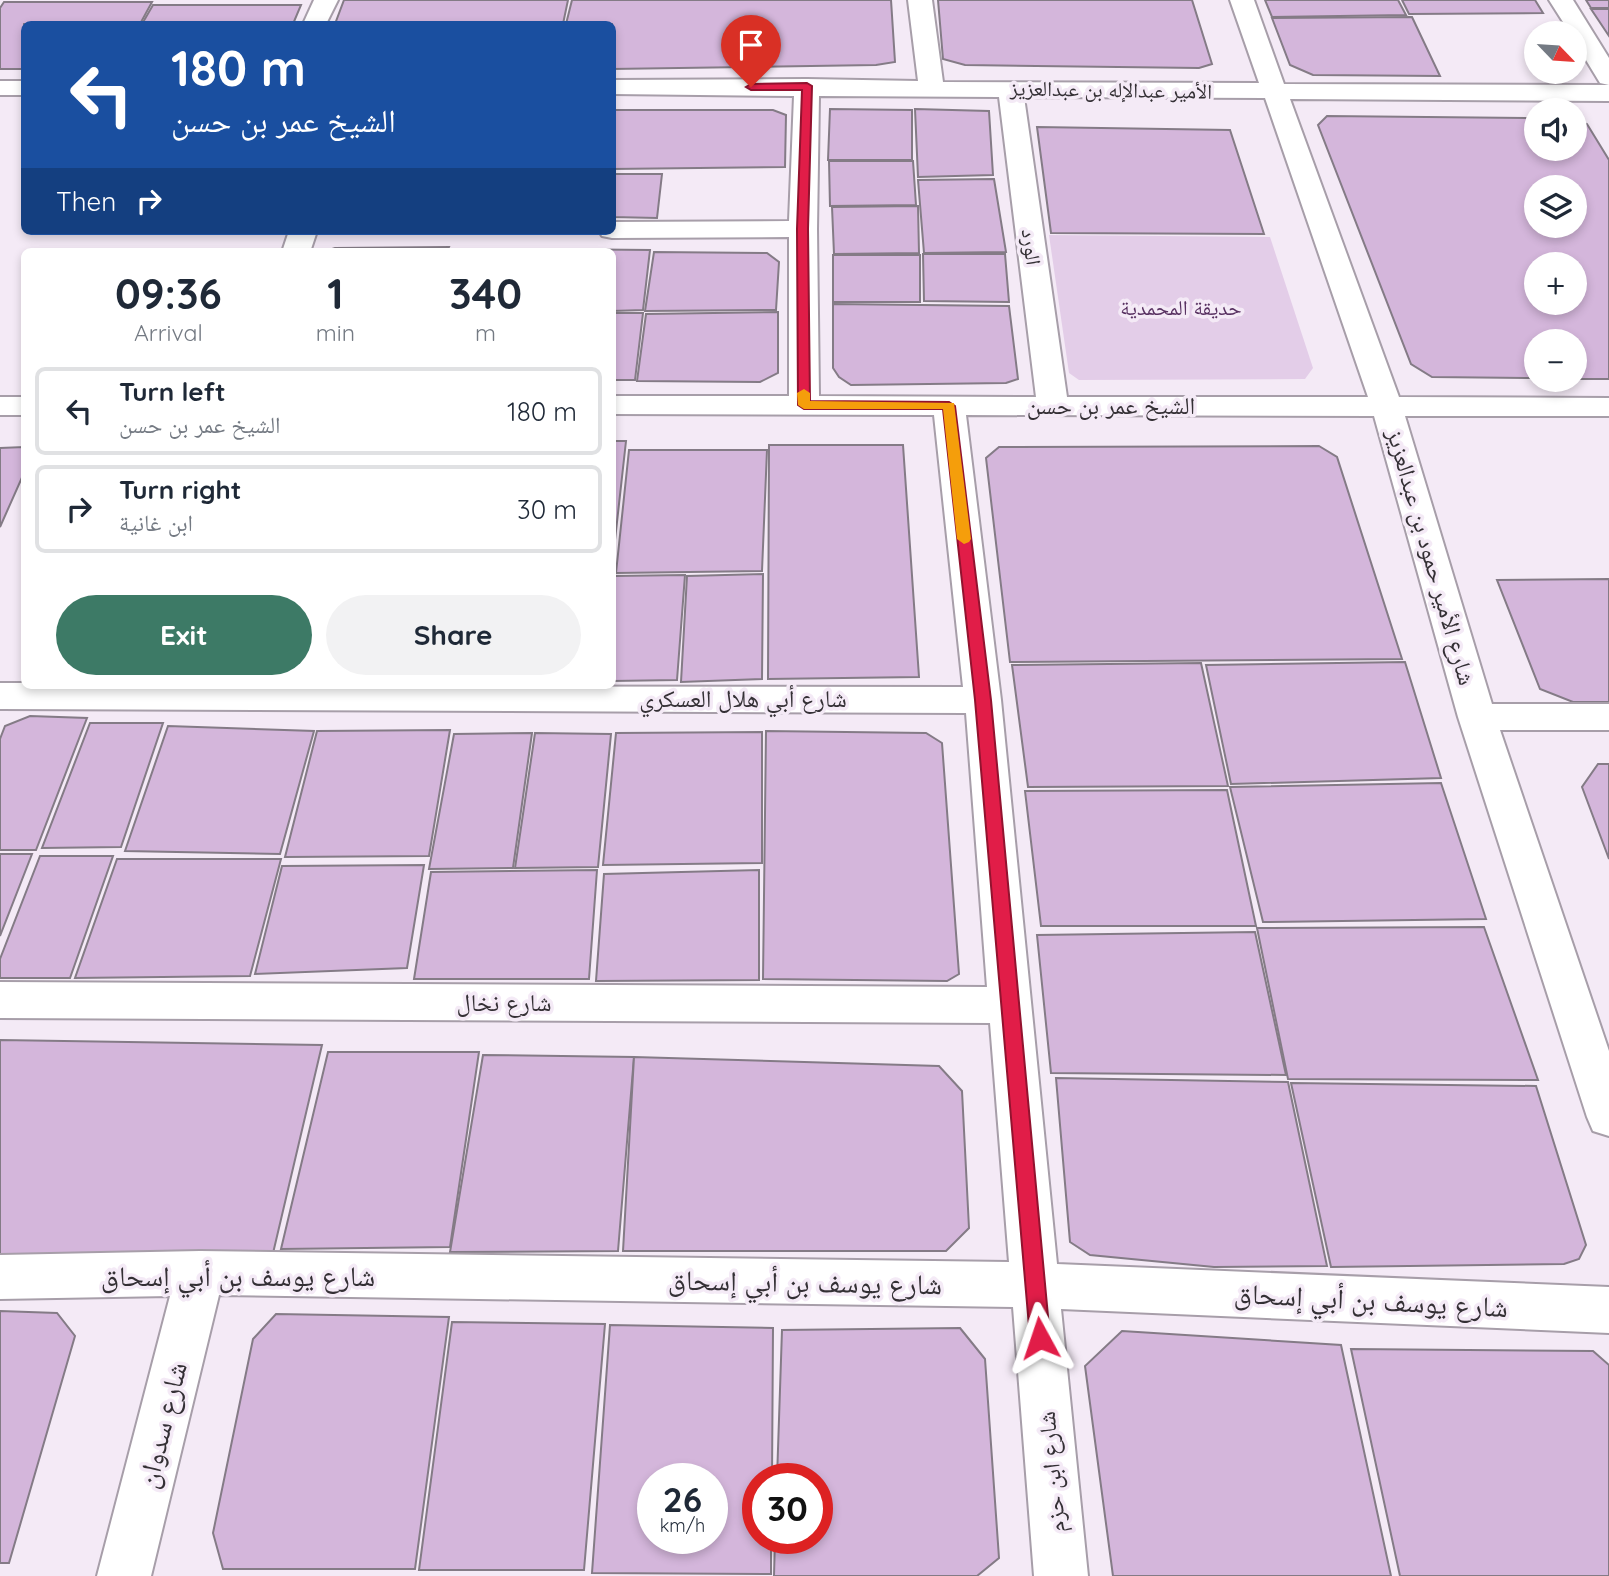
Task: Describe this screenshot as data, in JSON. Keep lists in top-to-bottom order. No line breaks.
{"streets":{"street":["الأمير عبدالإله بن عبدالعزيز","الورد","الشيخ عمر بن حسن","شارع الأمير حمود بن عبدالعزيز","شارع أبي هلال العسكري","شارع نخال","شارع يوسف بن أبي إسحاق","شارع سدوان","شارع ابن حزم"]},"crossings":[["الأمير عبدالإله بن عبدالعزيز","الورد"],["الأمير عبدالإله بن عبدالعزيز","شارع الأمير حمود بن عبدالعزيز"],["الورد","الشيخ عمر بن حسن"],["الشيخ عمر بن حسن","شارع الأمير حمود بن عبدالعزيز"],["الشيخ عمر بن حسن","شارع ابن حزم"],["شارع أبي هلال العسكري","شارع ابن حزم"],["شارع نخال","شارع ابن حزم"],["شارع يوسف بن أبي إسحاق","شارع سدوان"],["شارع يوسف بن أبي إسحاق","شارع ابن حزم"]],"parks":["حديقة المحمدية"],"north":"bottom right","page":{"map_buttons":["+","−"],"turn":["180 m","الشيخ عمر بن حسن"],"then":"Then","eta":["09:36","Arrival","1","min","340","m"],"list":[{"name":"Turn left","note":"الشيخ عمر بن حسن","value":"180 m"},{"name":"Turn right","note":"ابن غانية","value":"30 m"}],"buttons":["Exit","Share"],"speed":"26 km/h","limit":"30"}}
